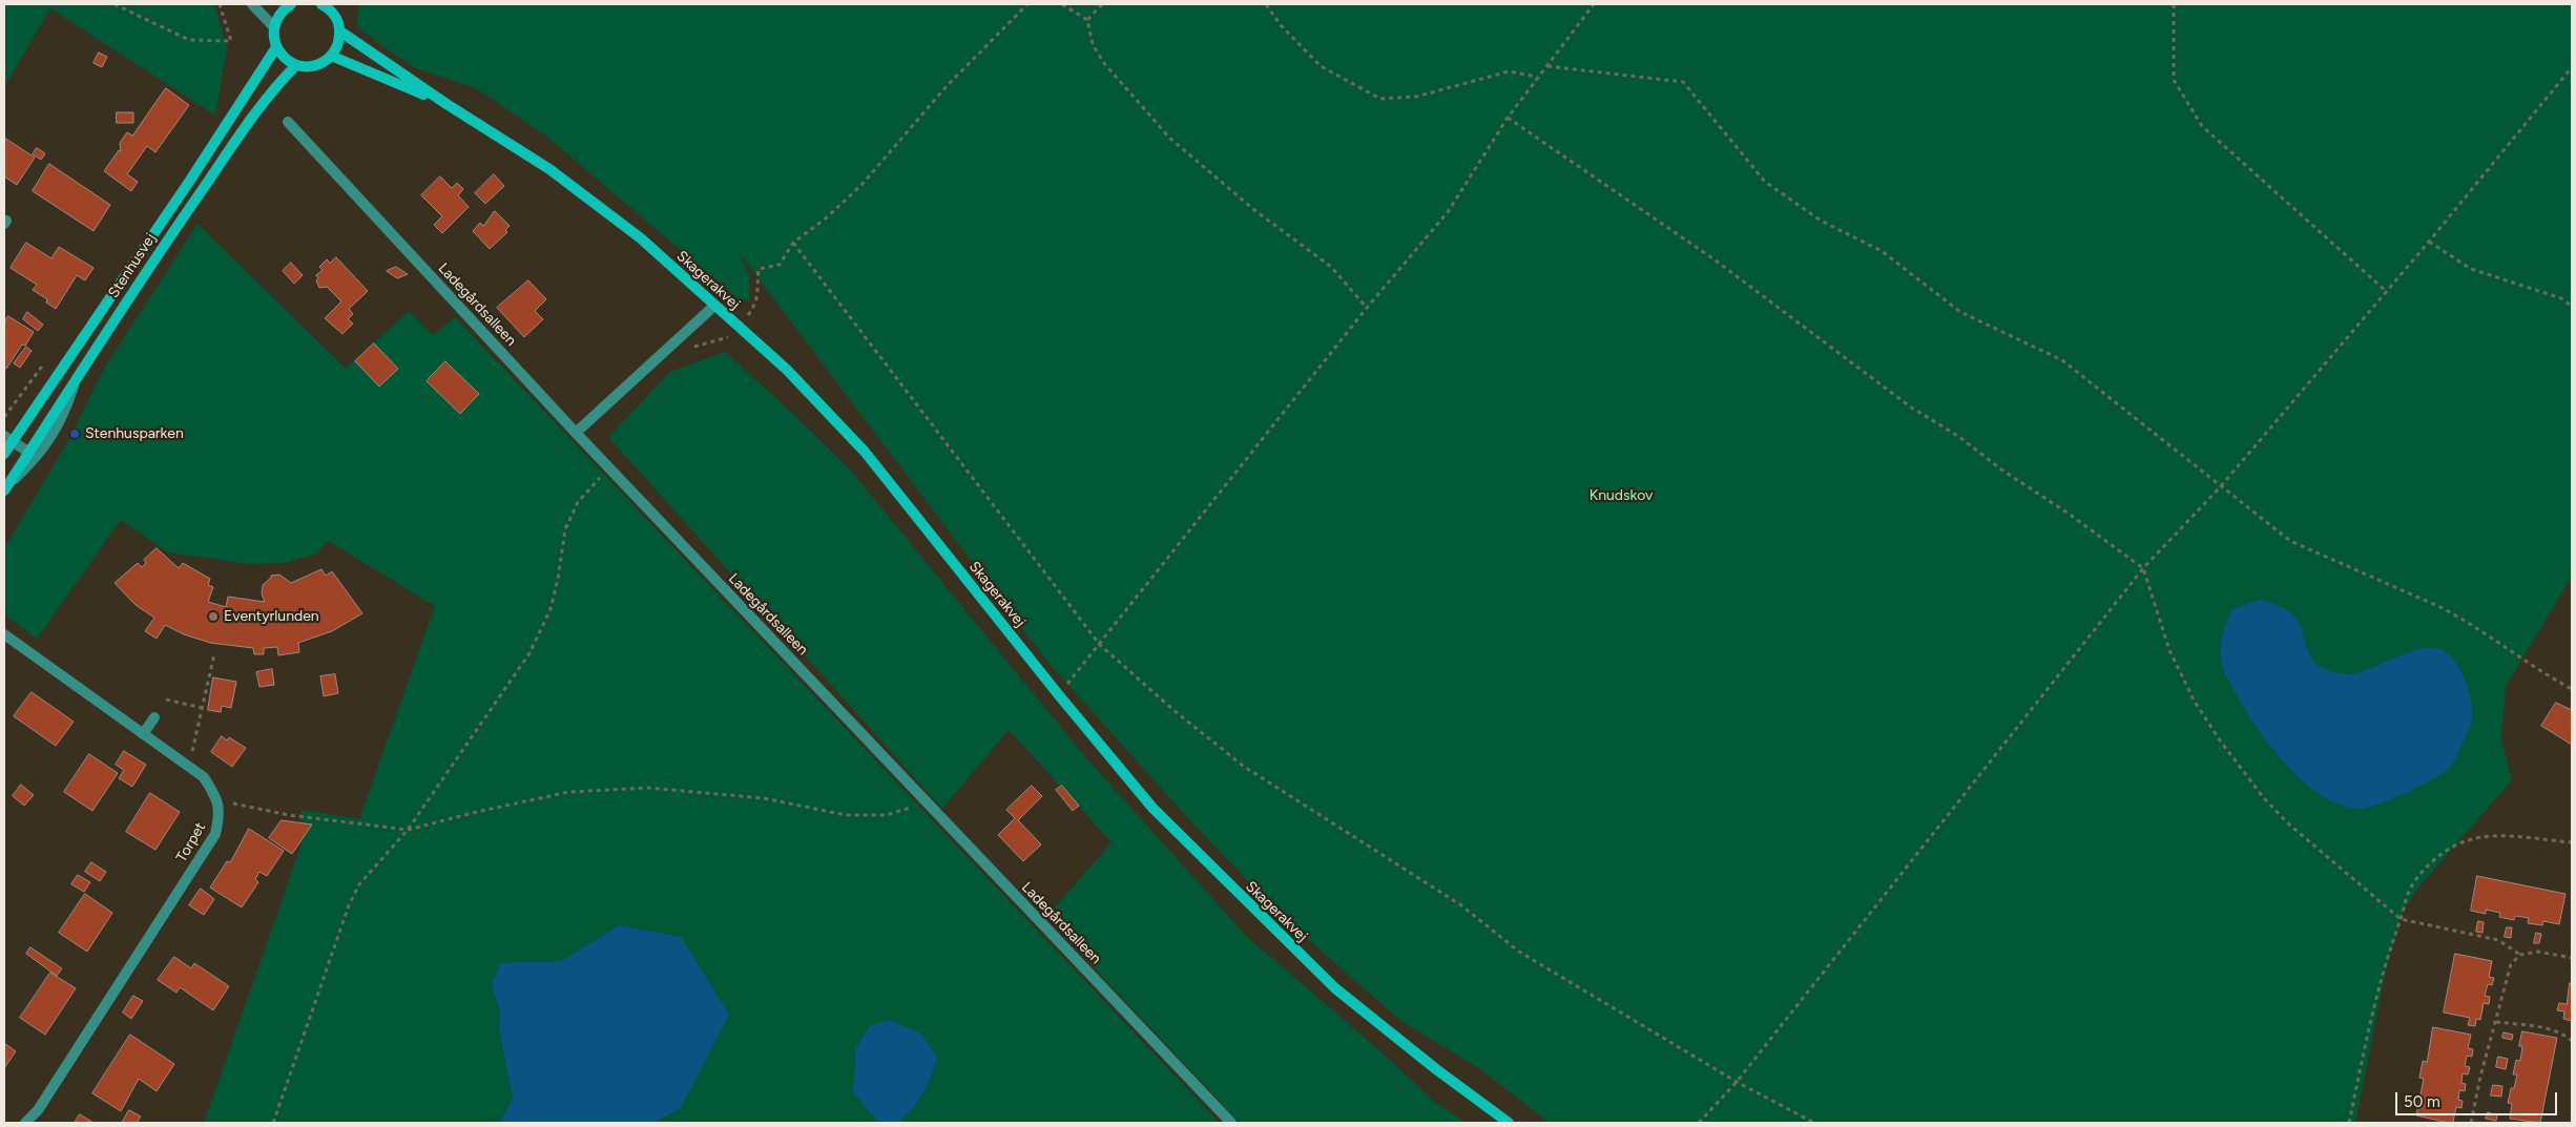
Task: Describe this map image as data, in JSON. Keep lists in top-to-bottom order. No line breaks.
{"streets":{"street":["Stenhusvej","Skagerakvej","Ladegårdsalleen","Torpet"]},"parks":["Knudskov"],"places":["Stenhusparken","Eventyrlunden"],"scale_bar":"50 m"}
